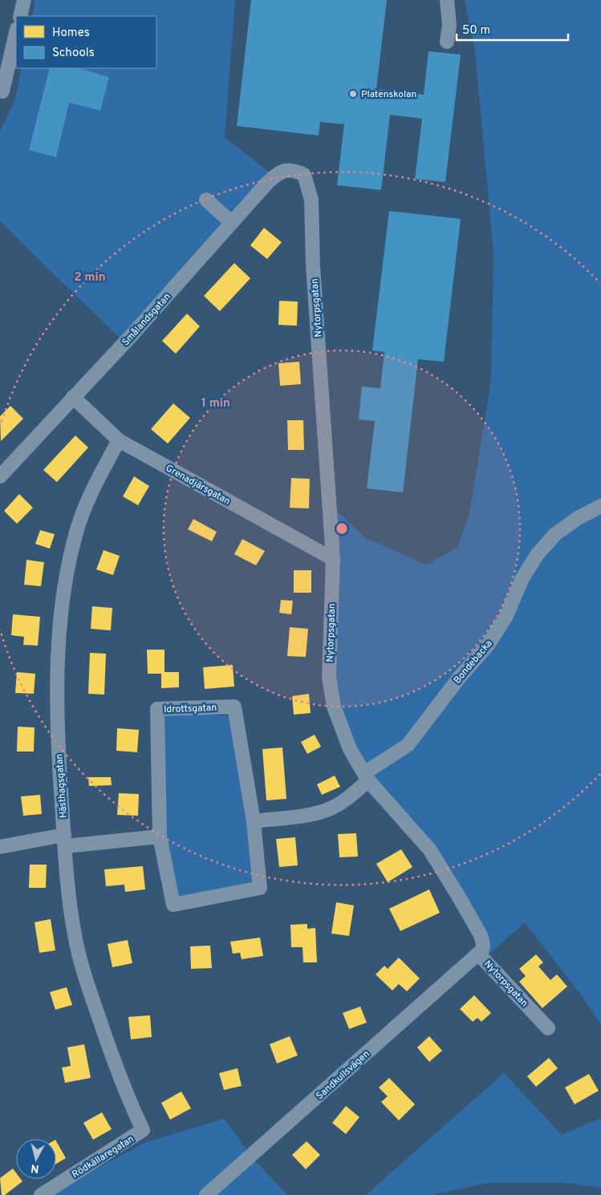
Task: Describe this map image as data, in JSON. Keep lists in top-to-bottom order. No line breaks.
{"streets":{"street":["Nytorpsgatan","Smålandsgatan","Grenadjärsgatan","Bondebacka","Idrottsgatan","Hästhagsgatan","Sandkullsvägen","Rödkällaregatan"]},"crossings":[["Nytorpsgatan","Smålandsgatan"],["Nytorpsgatan","Grenadjärsgatan"],["Nytorpsgatan","Bondebacka"],["Nytorpsgatan","Sandkullsvägen"],["Smålandsgatan","Grenadjärsgatan"],["Grenadjärsgatan","Hästhagsgatan"],["Hästhagsgatan","Rödkällaregatan"]],"places":["Platenskolan"],"legend":["Homes","Schools"],"scale_bar":"50 m","north":"bottom","rings":["2 min","1 min"]}
